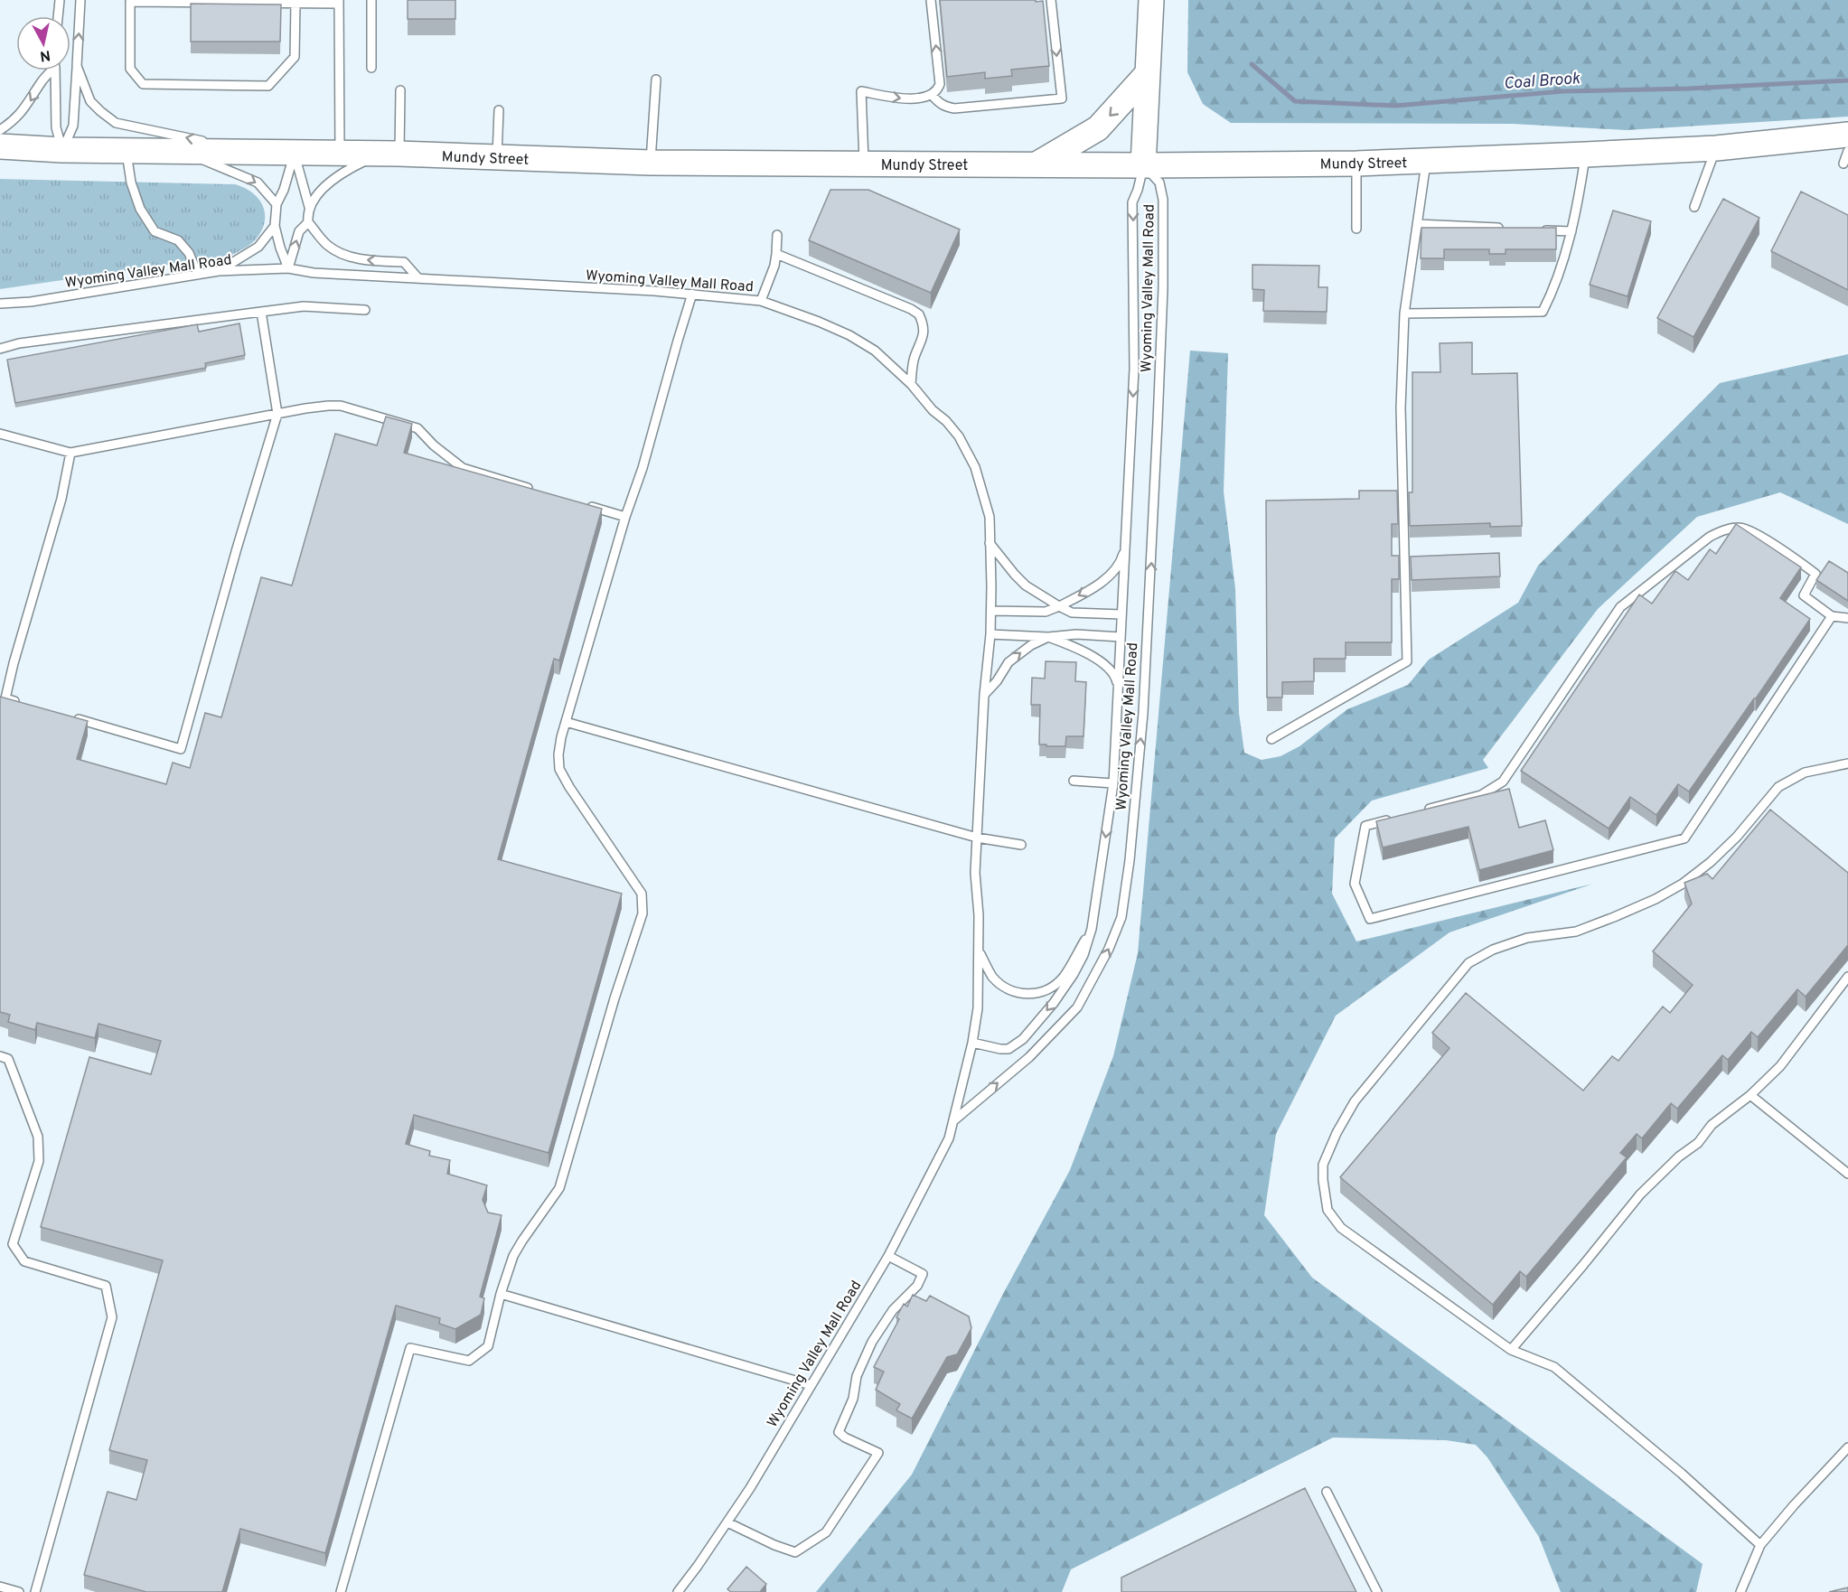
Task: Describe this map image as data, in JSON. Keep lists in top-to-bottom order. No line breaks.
{"streets":{"main road":["Mundy Street"],"lane":["Wyoming Valley Mall Road"]},"crossings":[["Mundy Street","Wyoming Valley Mall Road"]],"water":["Coal Brook"],"north":"bottom"}
